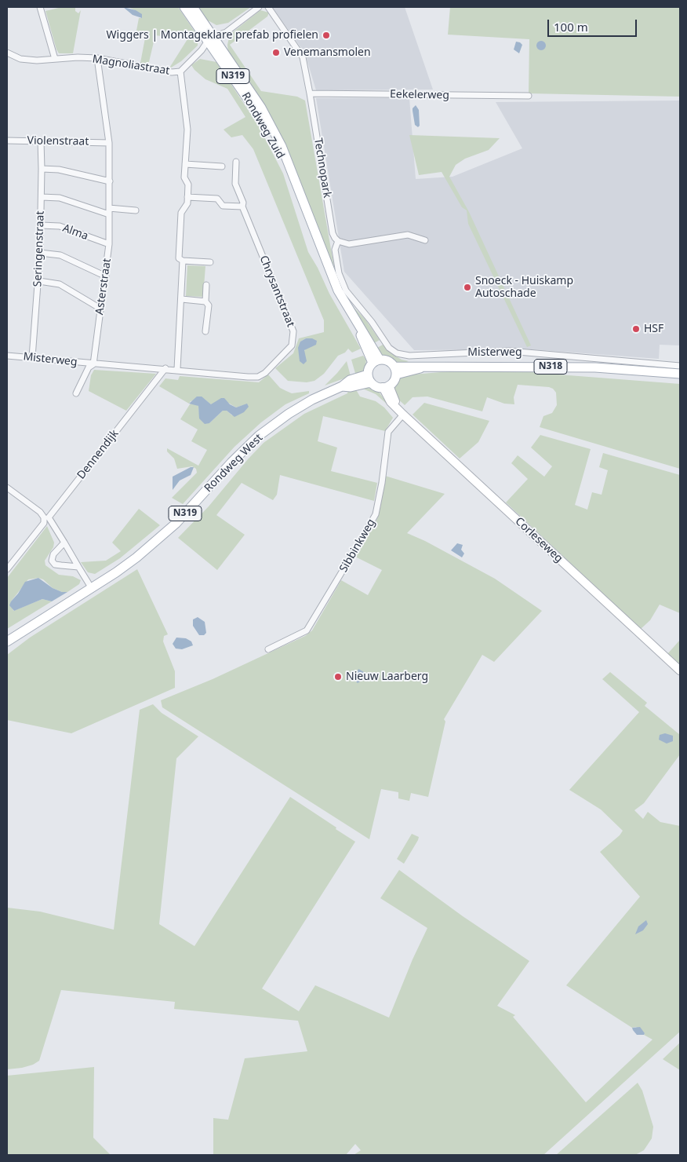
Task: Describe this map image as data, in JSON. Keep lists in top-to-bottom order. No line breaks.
{"streets":{"main road":["N319","Rondweg Zuid","Misterweg","N318","Rondweg West","Corleseweg"],"street":["Magnoliastraat","Eekelerweg","Violenstraat","Technopark","Alma","Seringenstraat","Asterstraat","Chrysantstraat","Dennendijk","Sibbinkweg"]},"crossings":[["Magnoliastraat","Rondweg Zuid"],["Magnoliastraat","Asterstraat"],["Eekelerweg","Technopark"],["Rondweg Zuid","Misterweg"],["Rondweg Zuid","Rondweg West"],["Rondweg Zuid","Corleseweg"],["Violenstraat","Seringenstraat"],["Violenstraat","Asterstraat"],["Technopark","Misterweg"],["Alma","Seringenstraat"],["Alma","Asterstraat"],["Seringenstraat","Misterweg"],["Asterstraat","Misterweg"],["Chrysantstraat","Misterweg"],["Misterweg","Dennendijk"],["Misterweg","Rondweg West"],["Misterweg","Corleseweg"],["Dennendijk","Rondweg West"],["Rondweg West","Corleseweg"],["Corleseweg","Sibbinkweg"]],"places":["Wiggers | Montageklare prefab profielen","Venemansmolen","Snoeck - Huiskamp Autoschade","HSF","Nieuw Laarberg"],"scale_bar":"100 m"}
